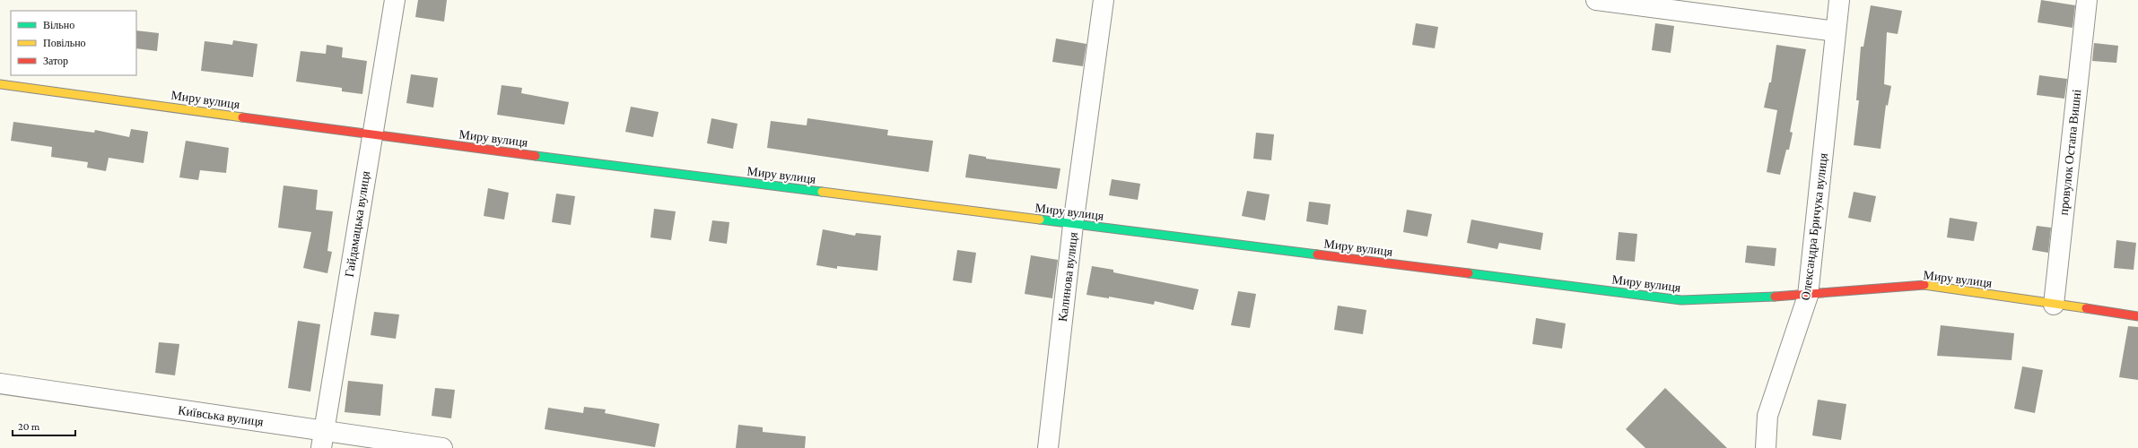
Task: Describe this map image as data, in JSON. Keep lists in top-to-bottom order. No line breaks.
{"streets":{"main road":["Миру вулиця"],"street":["провулок Остапа Вишні","Гайдамацька вулиця","Олександра Бричука вулиця","Калинова вулиця","Київська вулиця"]},"crossings":[["Миру вулиця","провулок Остапа Вишні"],["Миру вулиця","Гайдамацька вулиця"],["Миру вулиця","Олександра Бричука вулиця"],["Миру вулиця","Калинова вулиця"],["Гайдамацька вулиця","Київська вулиця"]],"legend":["Вільно","Повільно","Затор"],"scale_bar":"20 m"}
